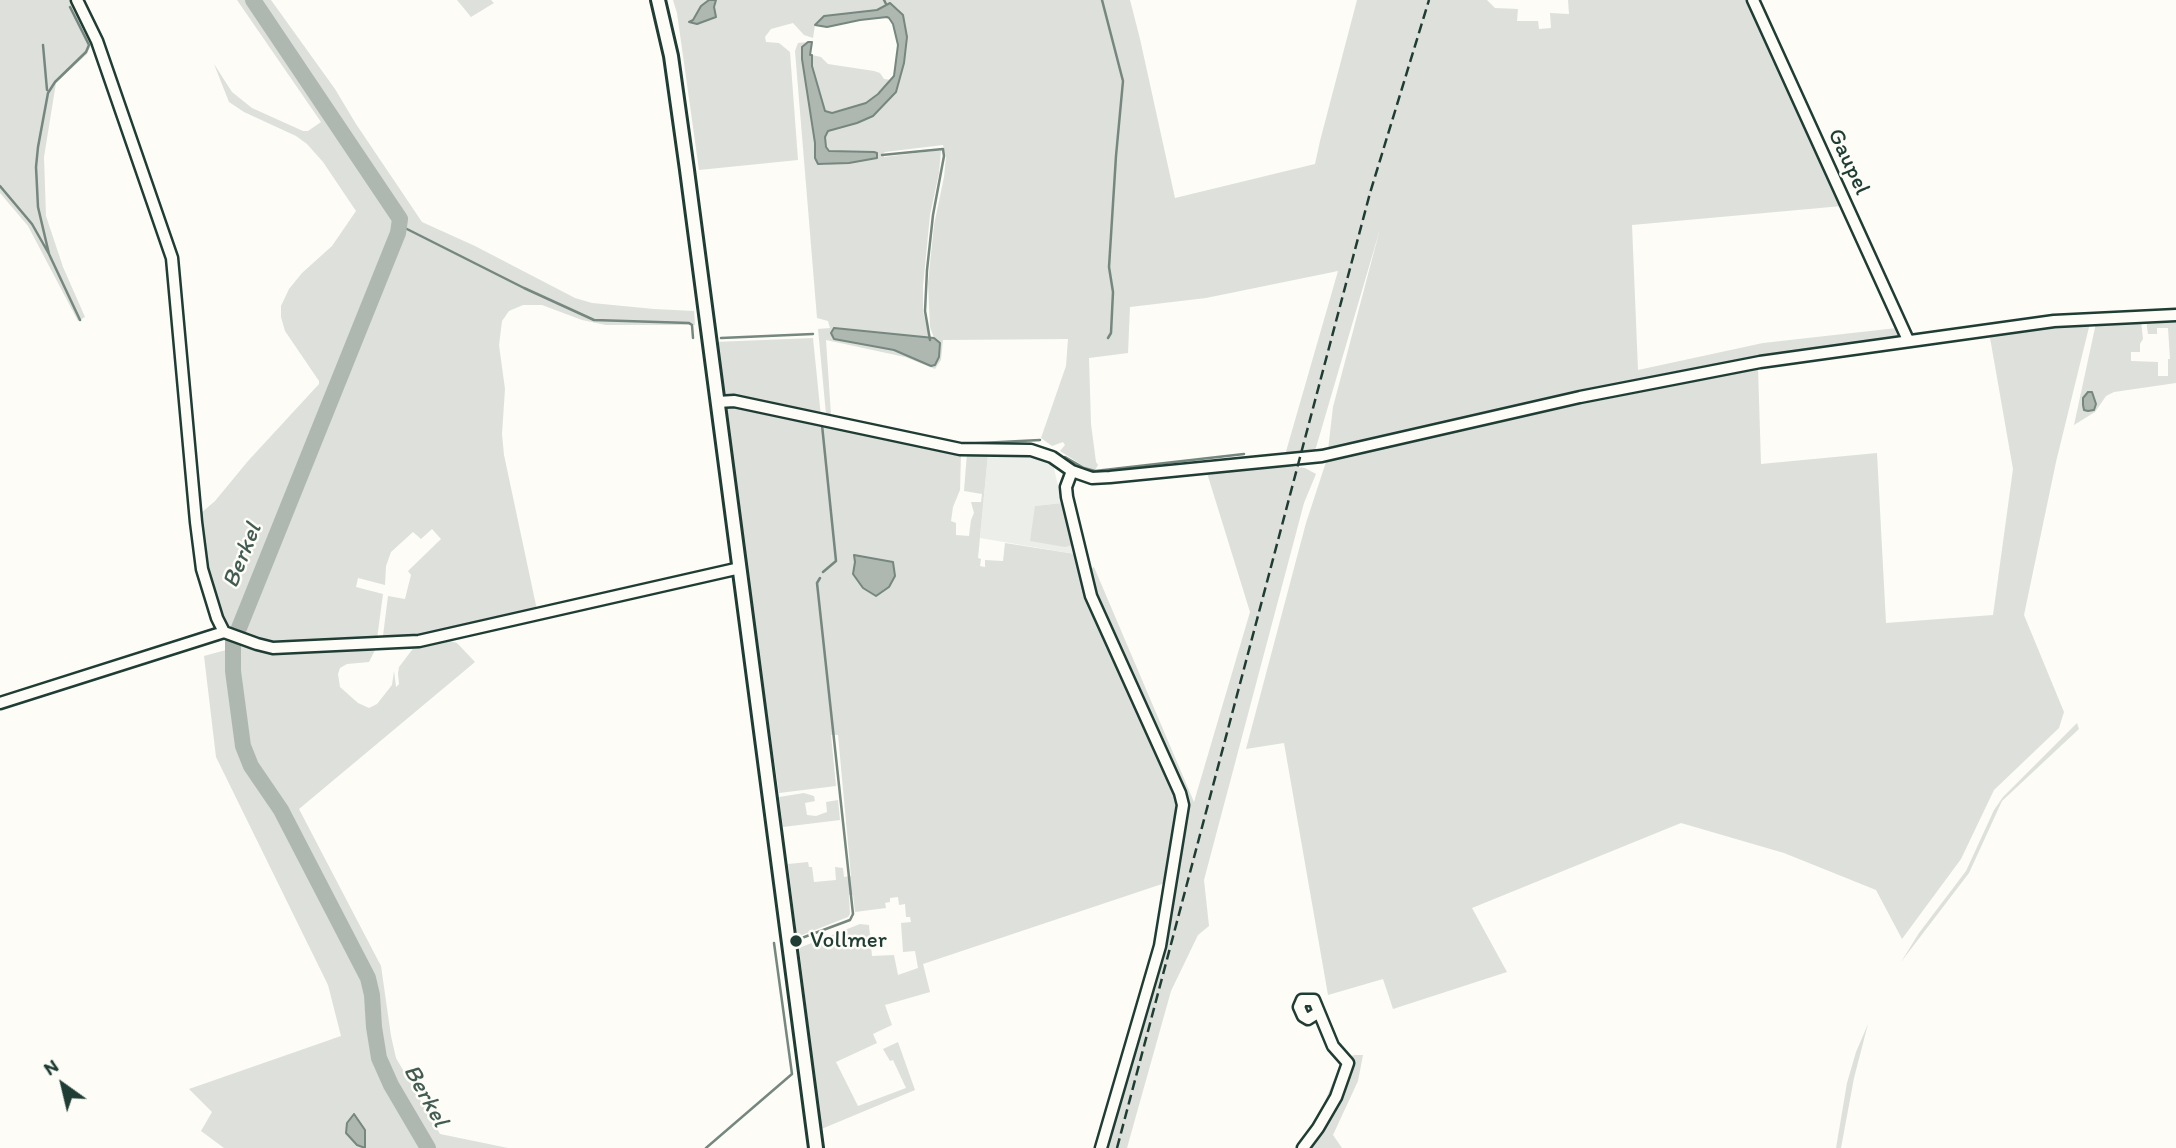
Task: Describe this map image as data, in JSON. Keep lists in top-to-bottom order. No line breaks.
{"streets":{"street":["Gaupel"]},"water":["Berkel"],"places":["Vollmer"],"north":"top left"}
